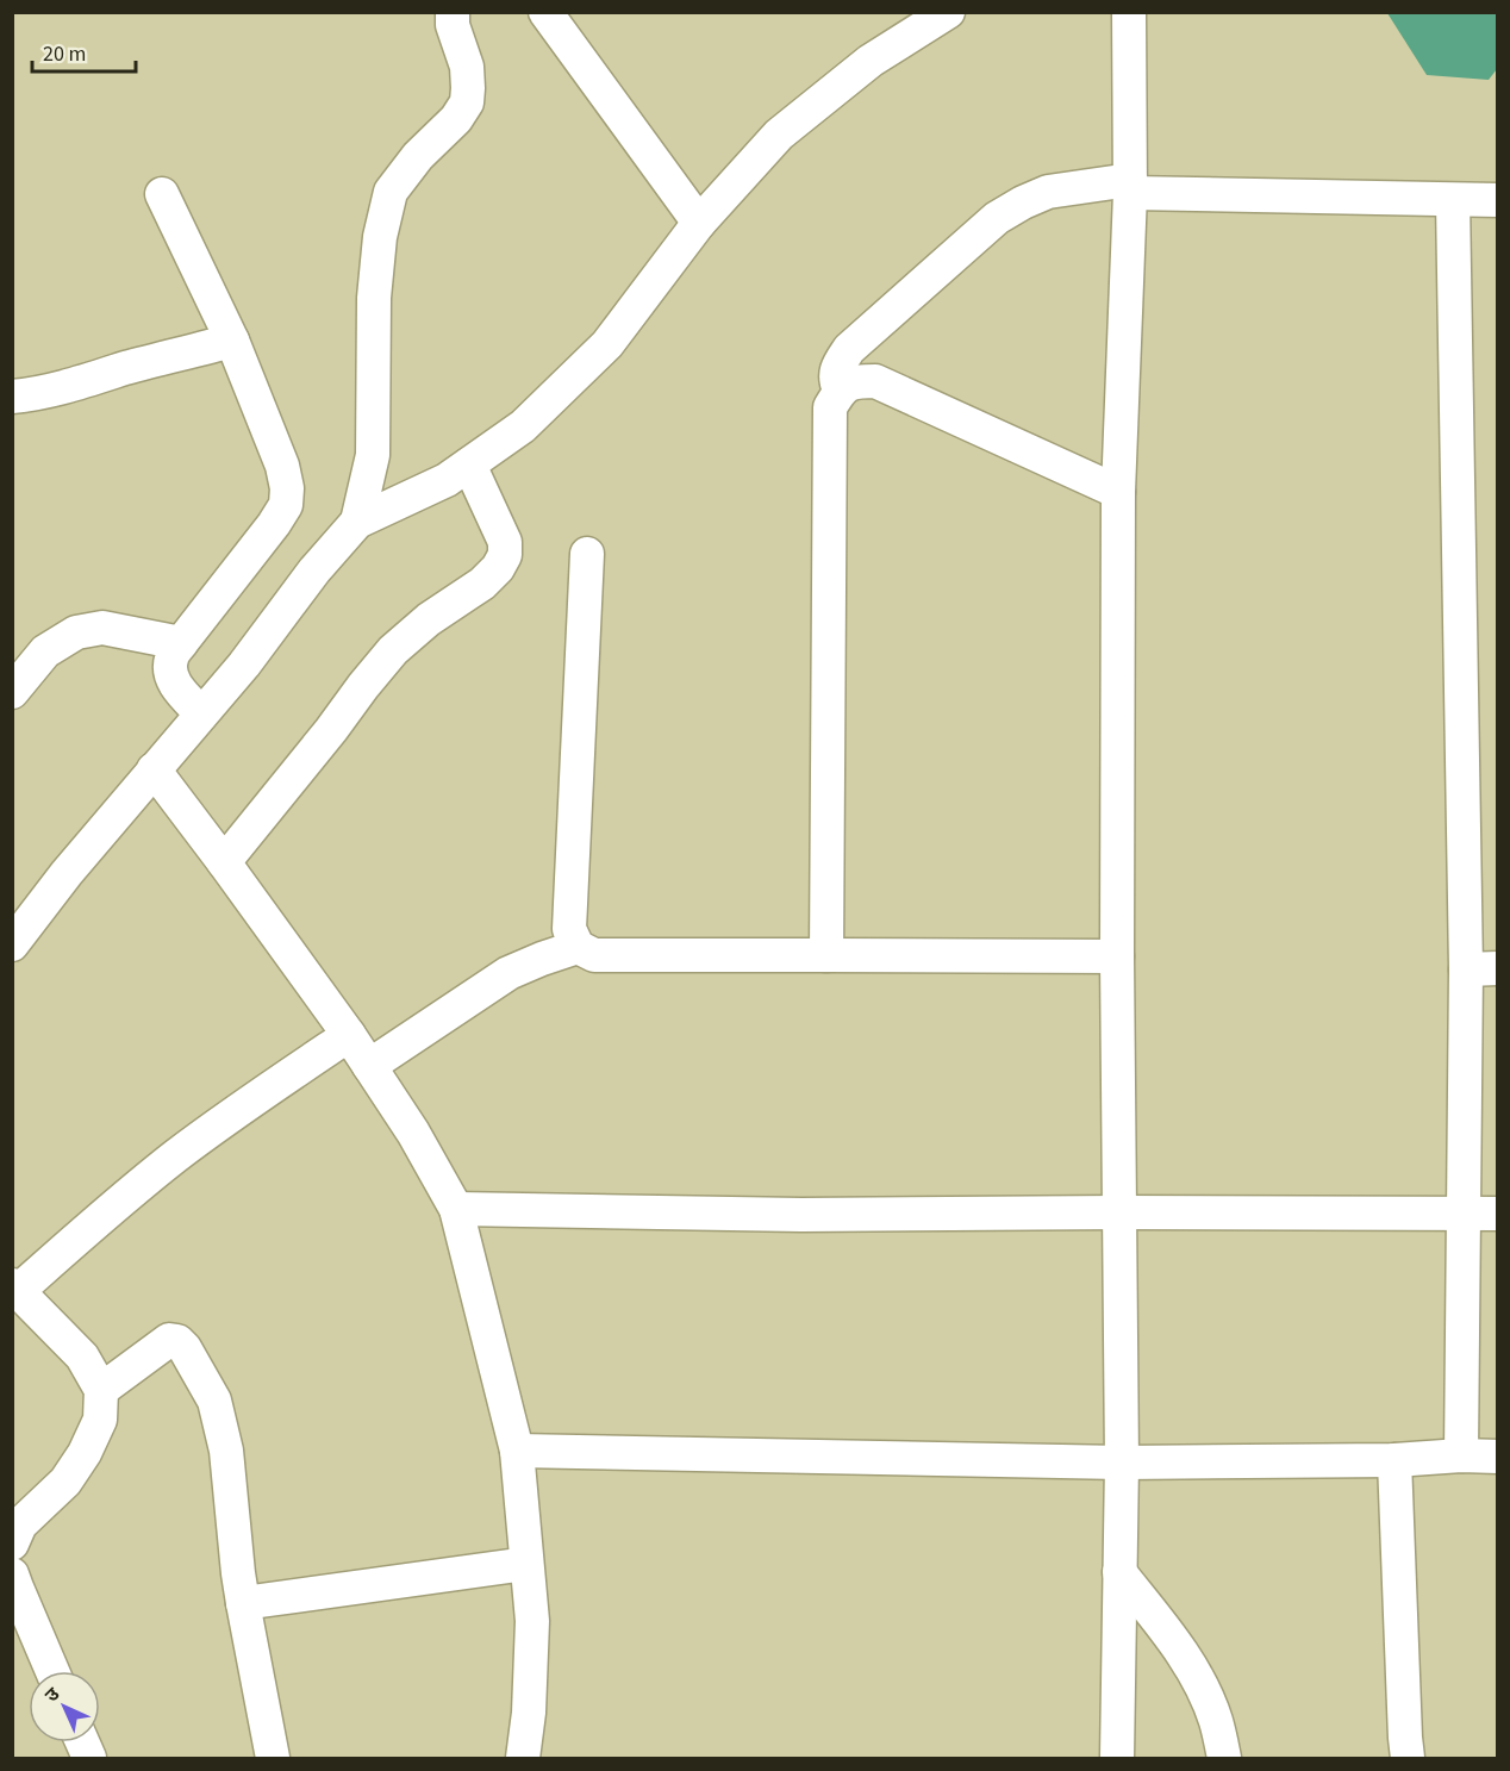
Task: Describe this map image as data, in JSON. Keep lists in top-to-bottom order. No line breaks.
{"scale_bar":"20 m","north":"top left"}
